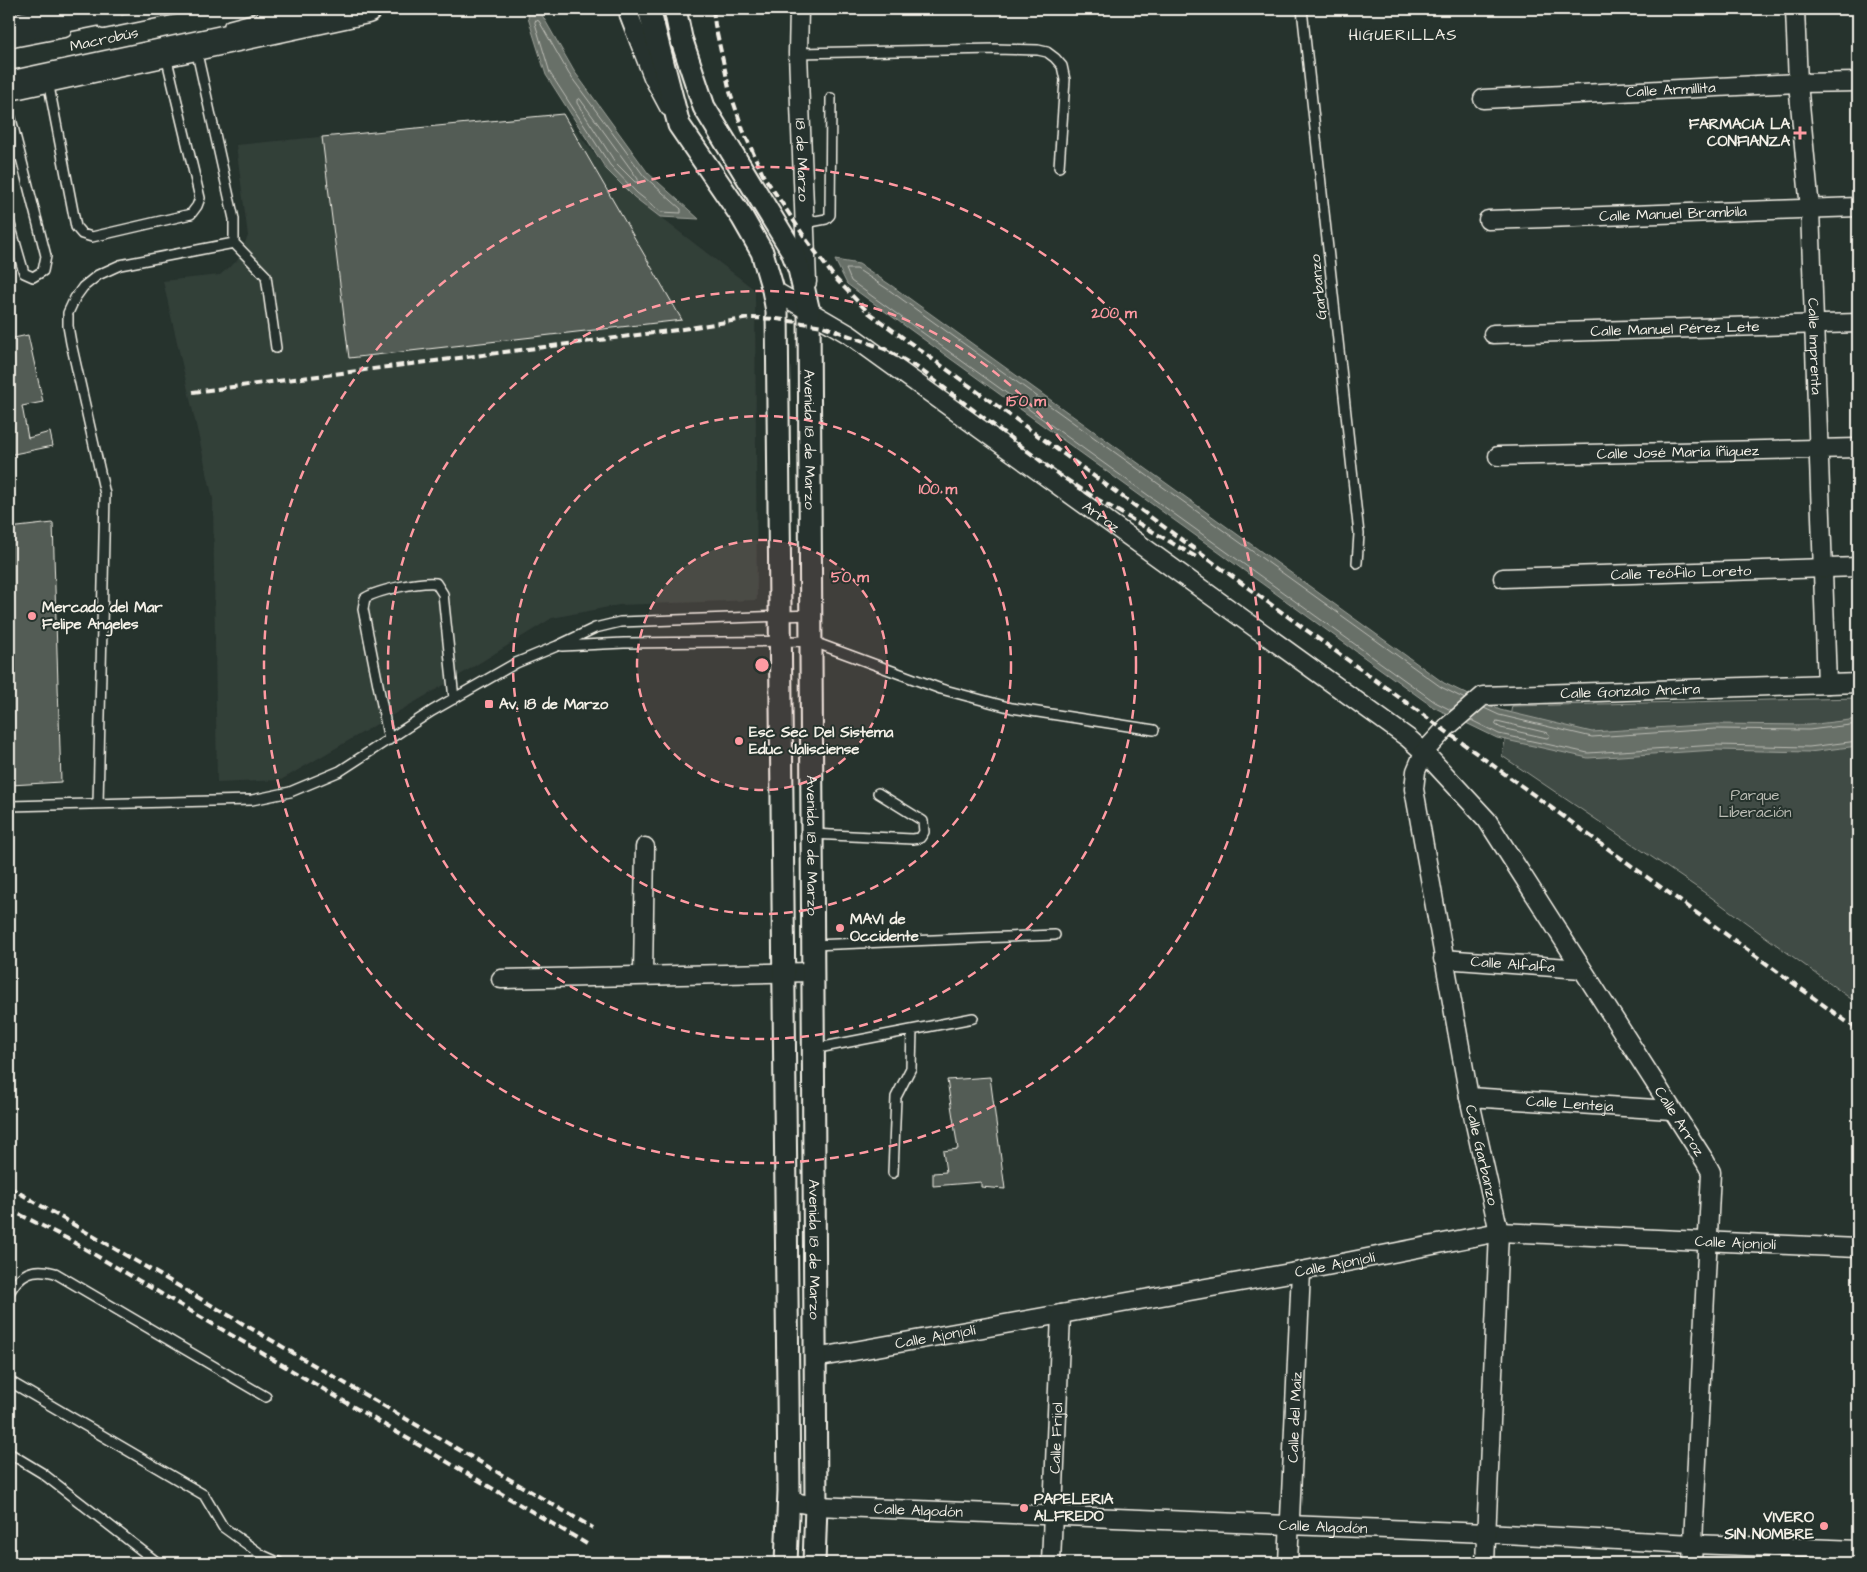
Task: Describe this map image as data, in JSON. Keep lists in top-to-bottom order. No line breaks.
{"streets":{"street":["Calle Armillita","18 de Marzo","Calle Manuel Brambila","Calle Manuel Pérez Lete","Calle Imprenta","Avenida 18 de Marzo","Calle José María Íñiguez","Arroz","Calle Teófilo Loreto","Calle Gonzalo Ancira","Calle Alfalfa","Calle Lenteja","Calle Arroz","Calle Garbanzo","Calle Ajonjolí","Calle del Maíz","Calle Frijol","Calle Algodón"],"lane":["Macrobús","Garbanzo"]},"crossings":[["Calle Armillita","Calle Imprenta"],["18 de Marzo","Avenida 18 de Marzo"],["18 de Marzo","Arroz"],["Calle Manuel Brambila","Calle Imprenta"],["Calle Manuel Pérez Lete","Calle Imprenta"],["Calle Imprenta","Calle José María Íñiguez"],["Calle Imprenta","Calle Teófilo Loreto"],["Calle Imprenta","Calle Gonzalo Ancira"],["Avenida 18 de Marzo","Arroz"],["Avenida 18 de Marzo","Calle Ajonjolí"],["Avenida 18 de Marzo","Calle Algodón"],["Arroz","Calle Gonzalo Ancira"],["Arroz","Calle Arroz"],["Arroz","Calle Garbanzo"],["Calle Gonzalo Ancira","Calle Arroz"],["Calle Gonzalo Ancira","Calle Garbanzo"],["Calle Alfalfa","Calle Arroz"],["Calle Alfalfa","Calle Garbanzo"],["Calle Lenteja","Calle Arroz"],["Calle Lenteja","Calle Garbanzo"],["Calle Arroz","Calle Garbanzo"],["Calle Arroz","Calle Ajonjolí"],["Calle Arroz","Calle Algodón"],["Calle Garbanzo","Calle Ajonjolí"],["Calle Garbanzo","Calle Algodón"],["Calle Ajonjolí","Calle del Maíz"],["Calle Ajonjolí","Calle Frijol"],["Calle del Maíz","Calle Algodón"],["Calle Frijol","Calle Algodón"]],"districts":["HIGUERILLAS"],"parks":["Parque Liberación"],"places":{"health":["FARMACIA LA CONFIANZA"],"other":["Mercado del Mar Felipe Angeles","Esc Sec Del Sistema Educ Jalisciense","MAVI de Occidente","PAPELERIA ALFREDO","VIVERO SIN NOMBRE"],"transit":["Av. 18 de Marzo"]},"rings":["200 m","150 m","100 m","50 m"]}
